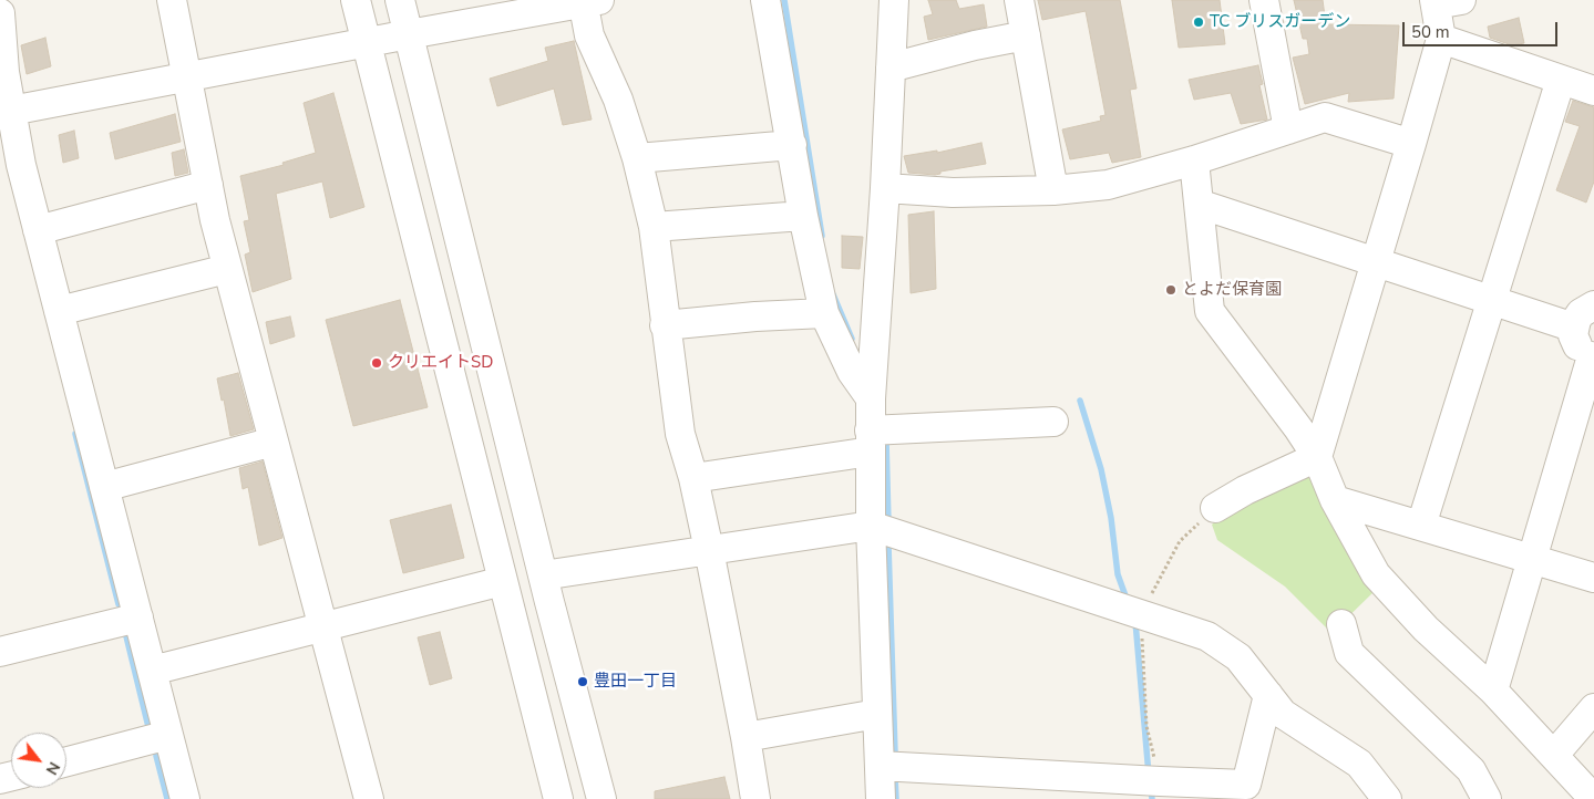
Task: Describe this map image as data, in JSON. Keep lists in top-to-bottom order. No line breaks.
{"places":["TC ブリスガーデン","とよだ保育園","クリエイトSD","豊田一丁目"],"scale_bar":"50 m","north":"bottom right"}
